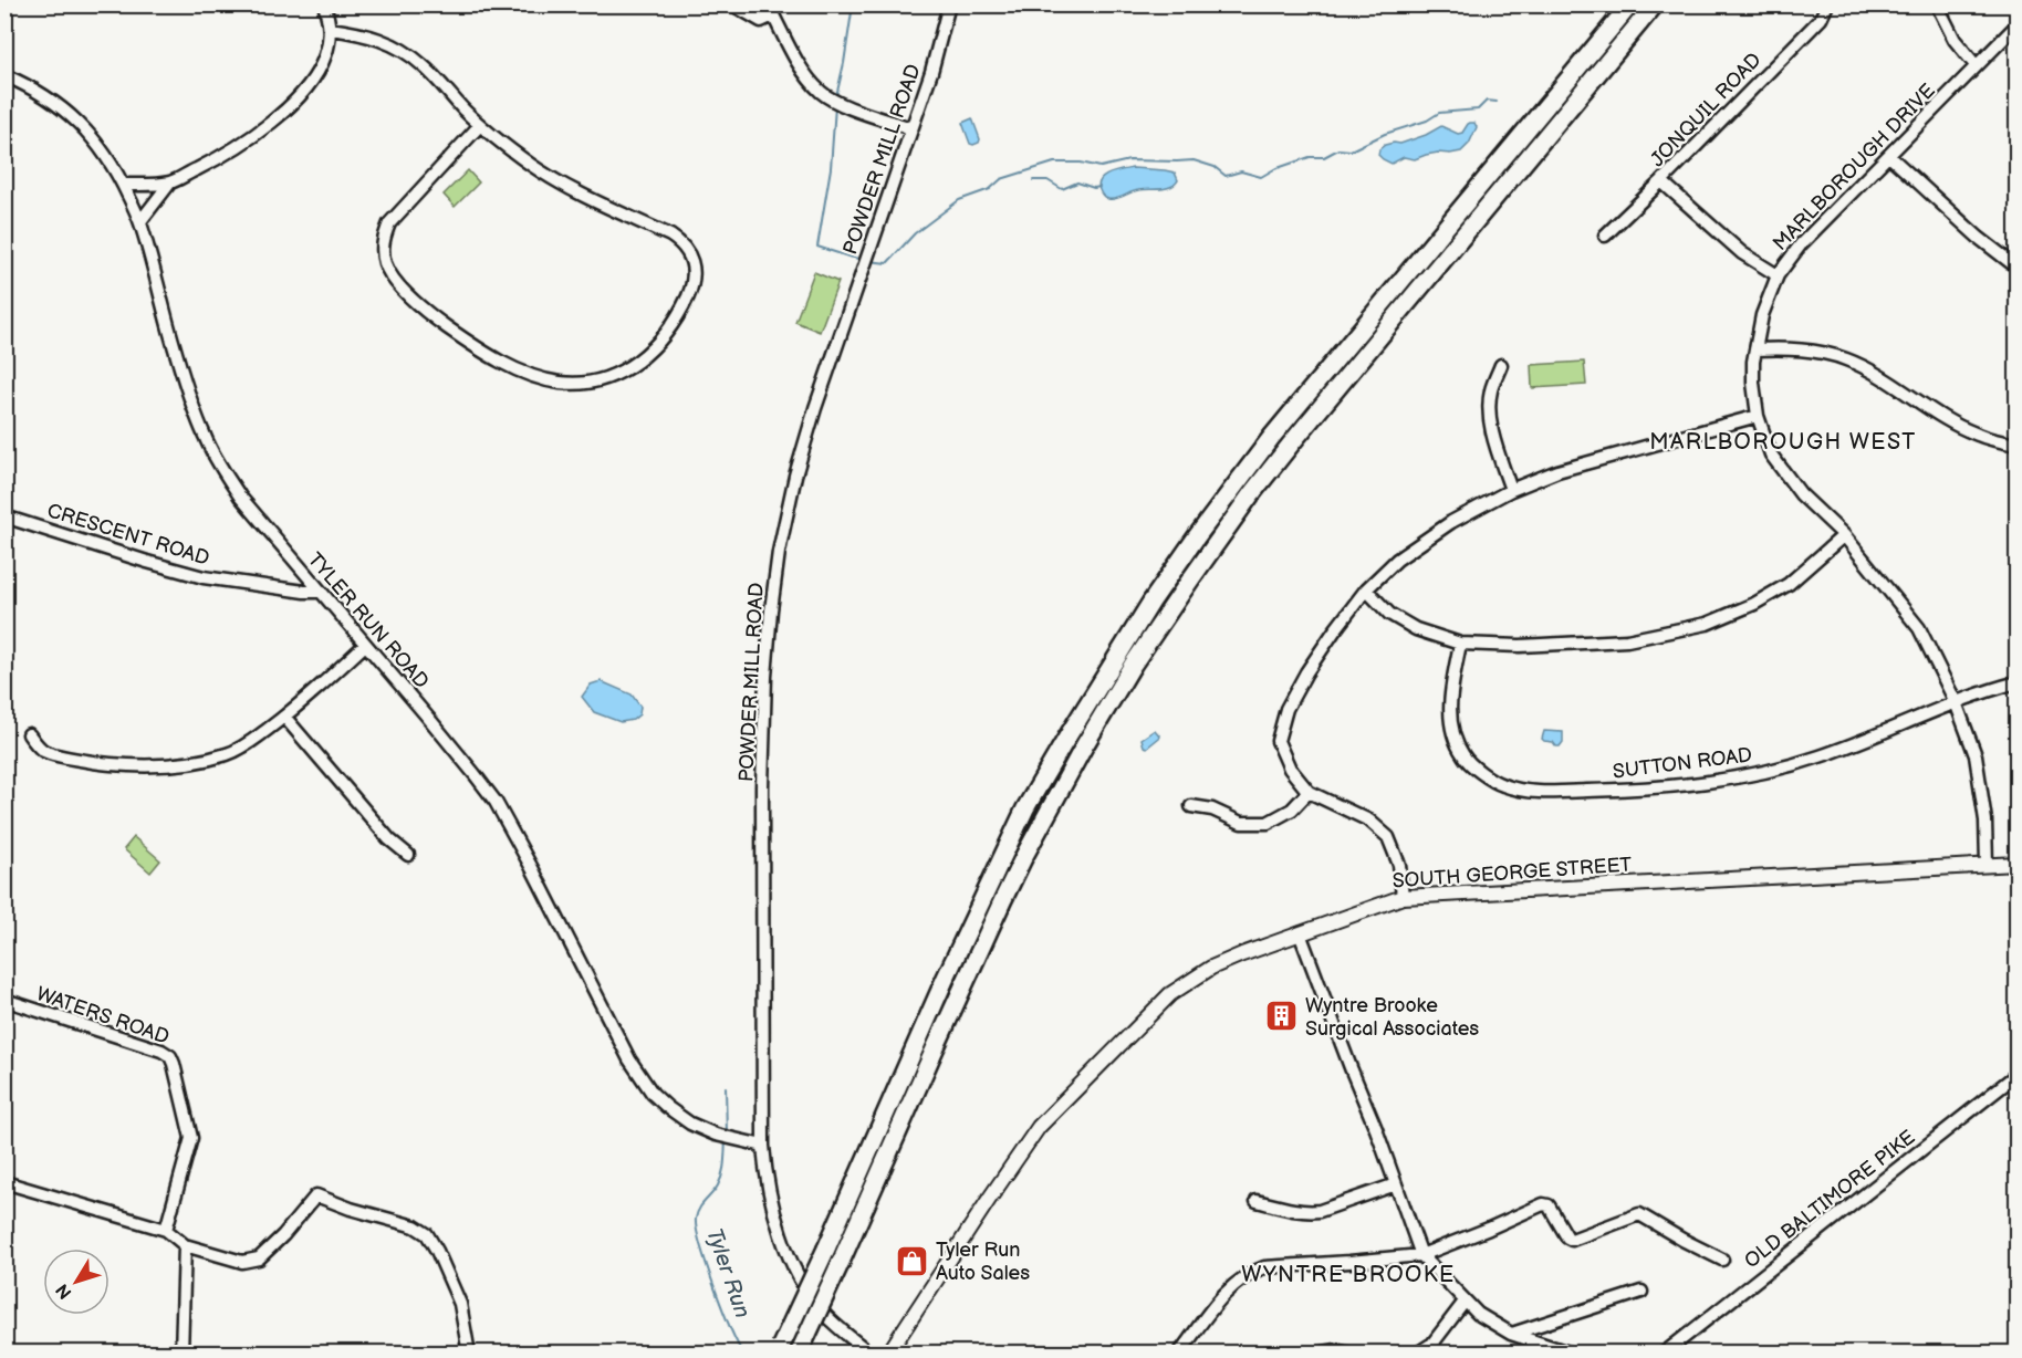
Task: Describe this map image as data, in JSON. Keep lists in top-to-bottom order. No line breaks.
{"streets":{"main road":["SOUTH GEORGE STREET"],"street":["JONQUIL ROAD","POWDER MILL ROAD","MARLBOROUGH DRIVE","CRESCENT ROAD","TYLER RUN ROAD","SUTTON ROAD","WATERS ROAD","OLD BALTIMORE PIKE"]},"crossings":[["POWDER MILL ROAD","TYLER RUN ROAD"],["MARLBOROUGH DRIVE","SUTTON ROAD"],["MARLBOROUGH DRIVE","SOUTH GEORGE STREET"],["CRESCENT ROAD","TYLER RUN ROAD"]],"districts":["MARLBOROUGH WEST","WYNTRE BROOKE"],"water":["Tyler Run"],"places":{"building":["Wyntre Brooke Surgical Associates"],"shop":["Tyler Run Auto Sales"]},"north":"bottom left"}
